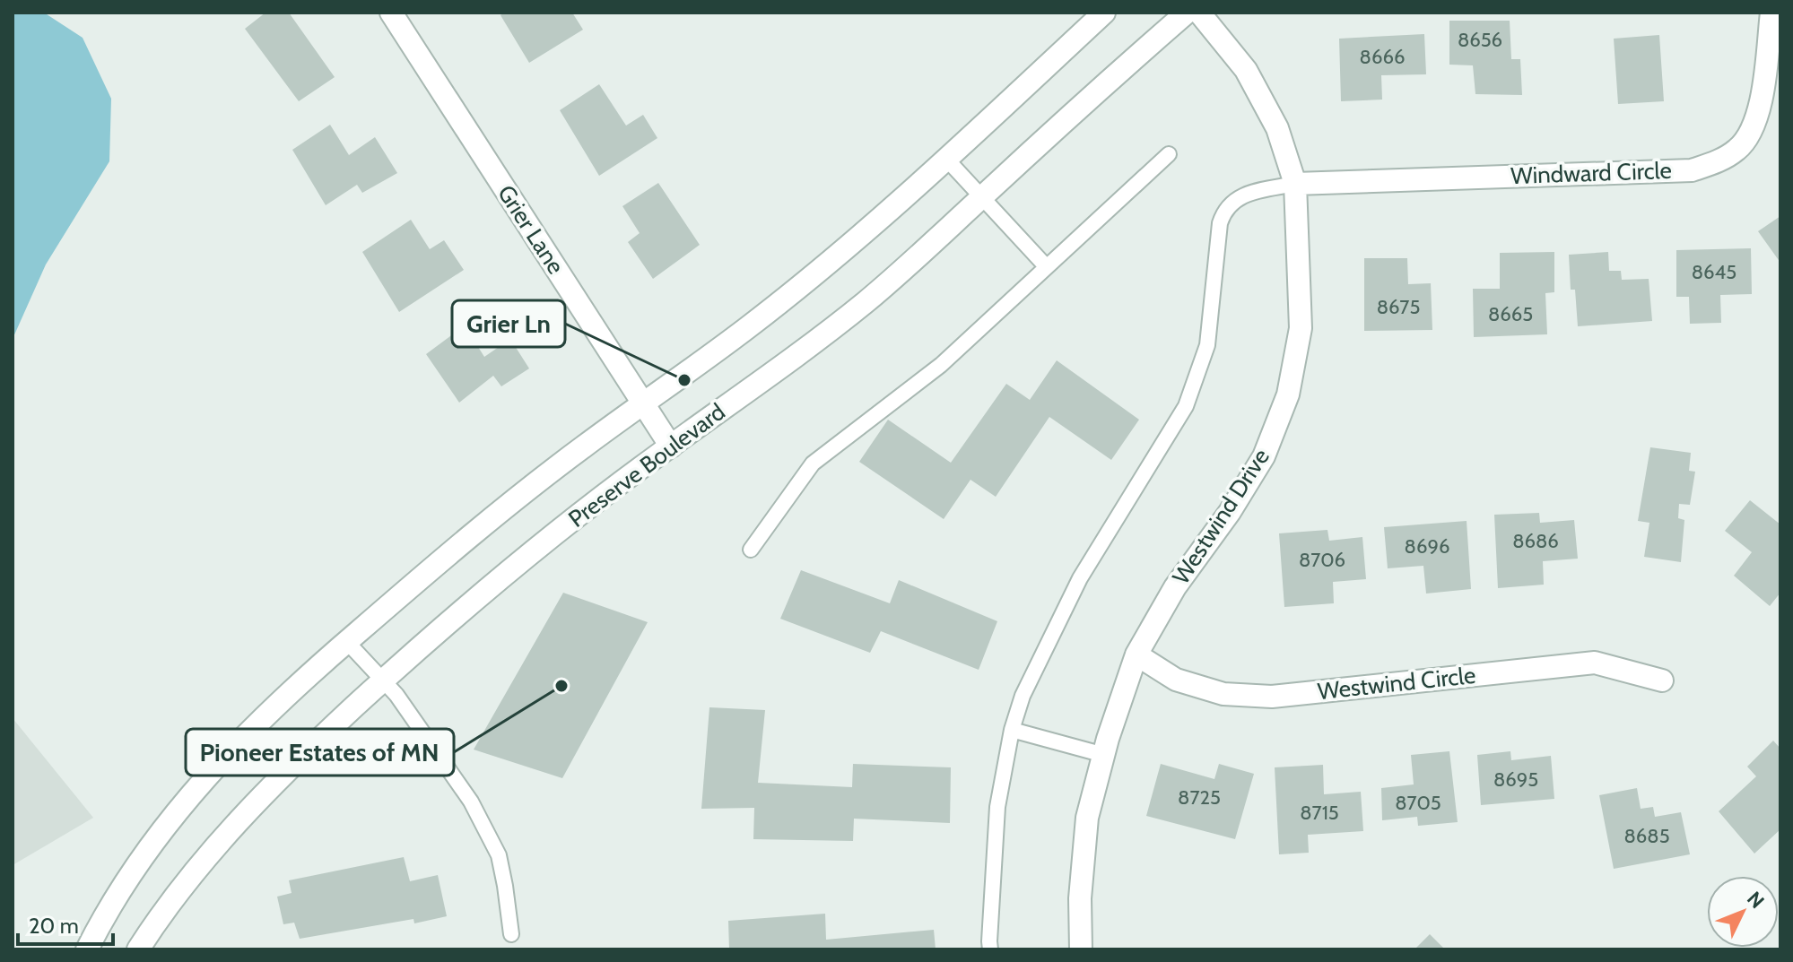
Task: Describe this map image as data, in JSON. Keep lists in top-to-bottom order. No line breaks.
{"streets":{"street":["Windward Circle","Grier Lane","Preserve Boulevard","Westwind Drive","Westwind Circle"]},"crossings":[["Windward Circle","Westwind Drive"],["Grier Lane","Preserve Boulevard"],["Westwind Drive","Westwind Circle"]],"places":["Grier Ln","Pioneer Estates of MN"],"house_numbers":["8656","8666","8645","8675","8665","8686","8696","8706","8695","8725","8705","8715","8685"],"scale_bar":"20 m","north":"top right"}
